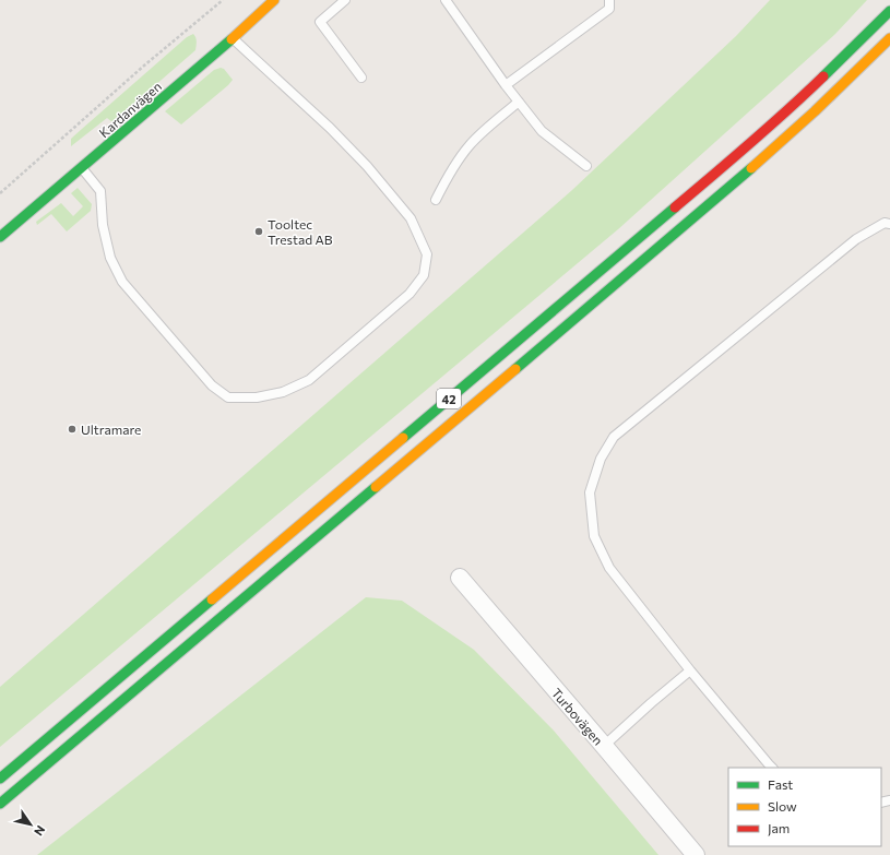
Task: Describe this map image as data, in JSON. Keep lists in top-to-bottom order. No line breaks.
{"streets":{"main road":["Kardanvägen","42"],"street":["Turbovägen"]},"places":["Tooltec Trestad AB","Ultramare"],"legend":["Fast","Slow","Jam"],"north":"bottom right"}
